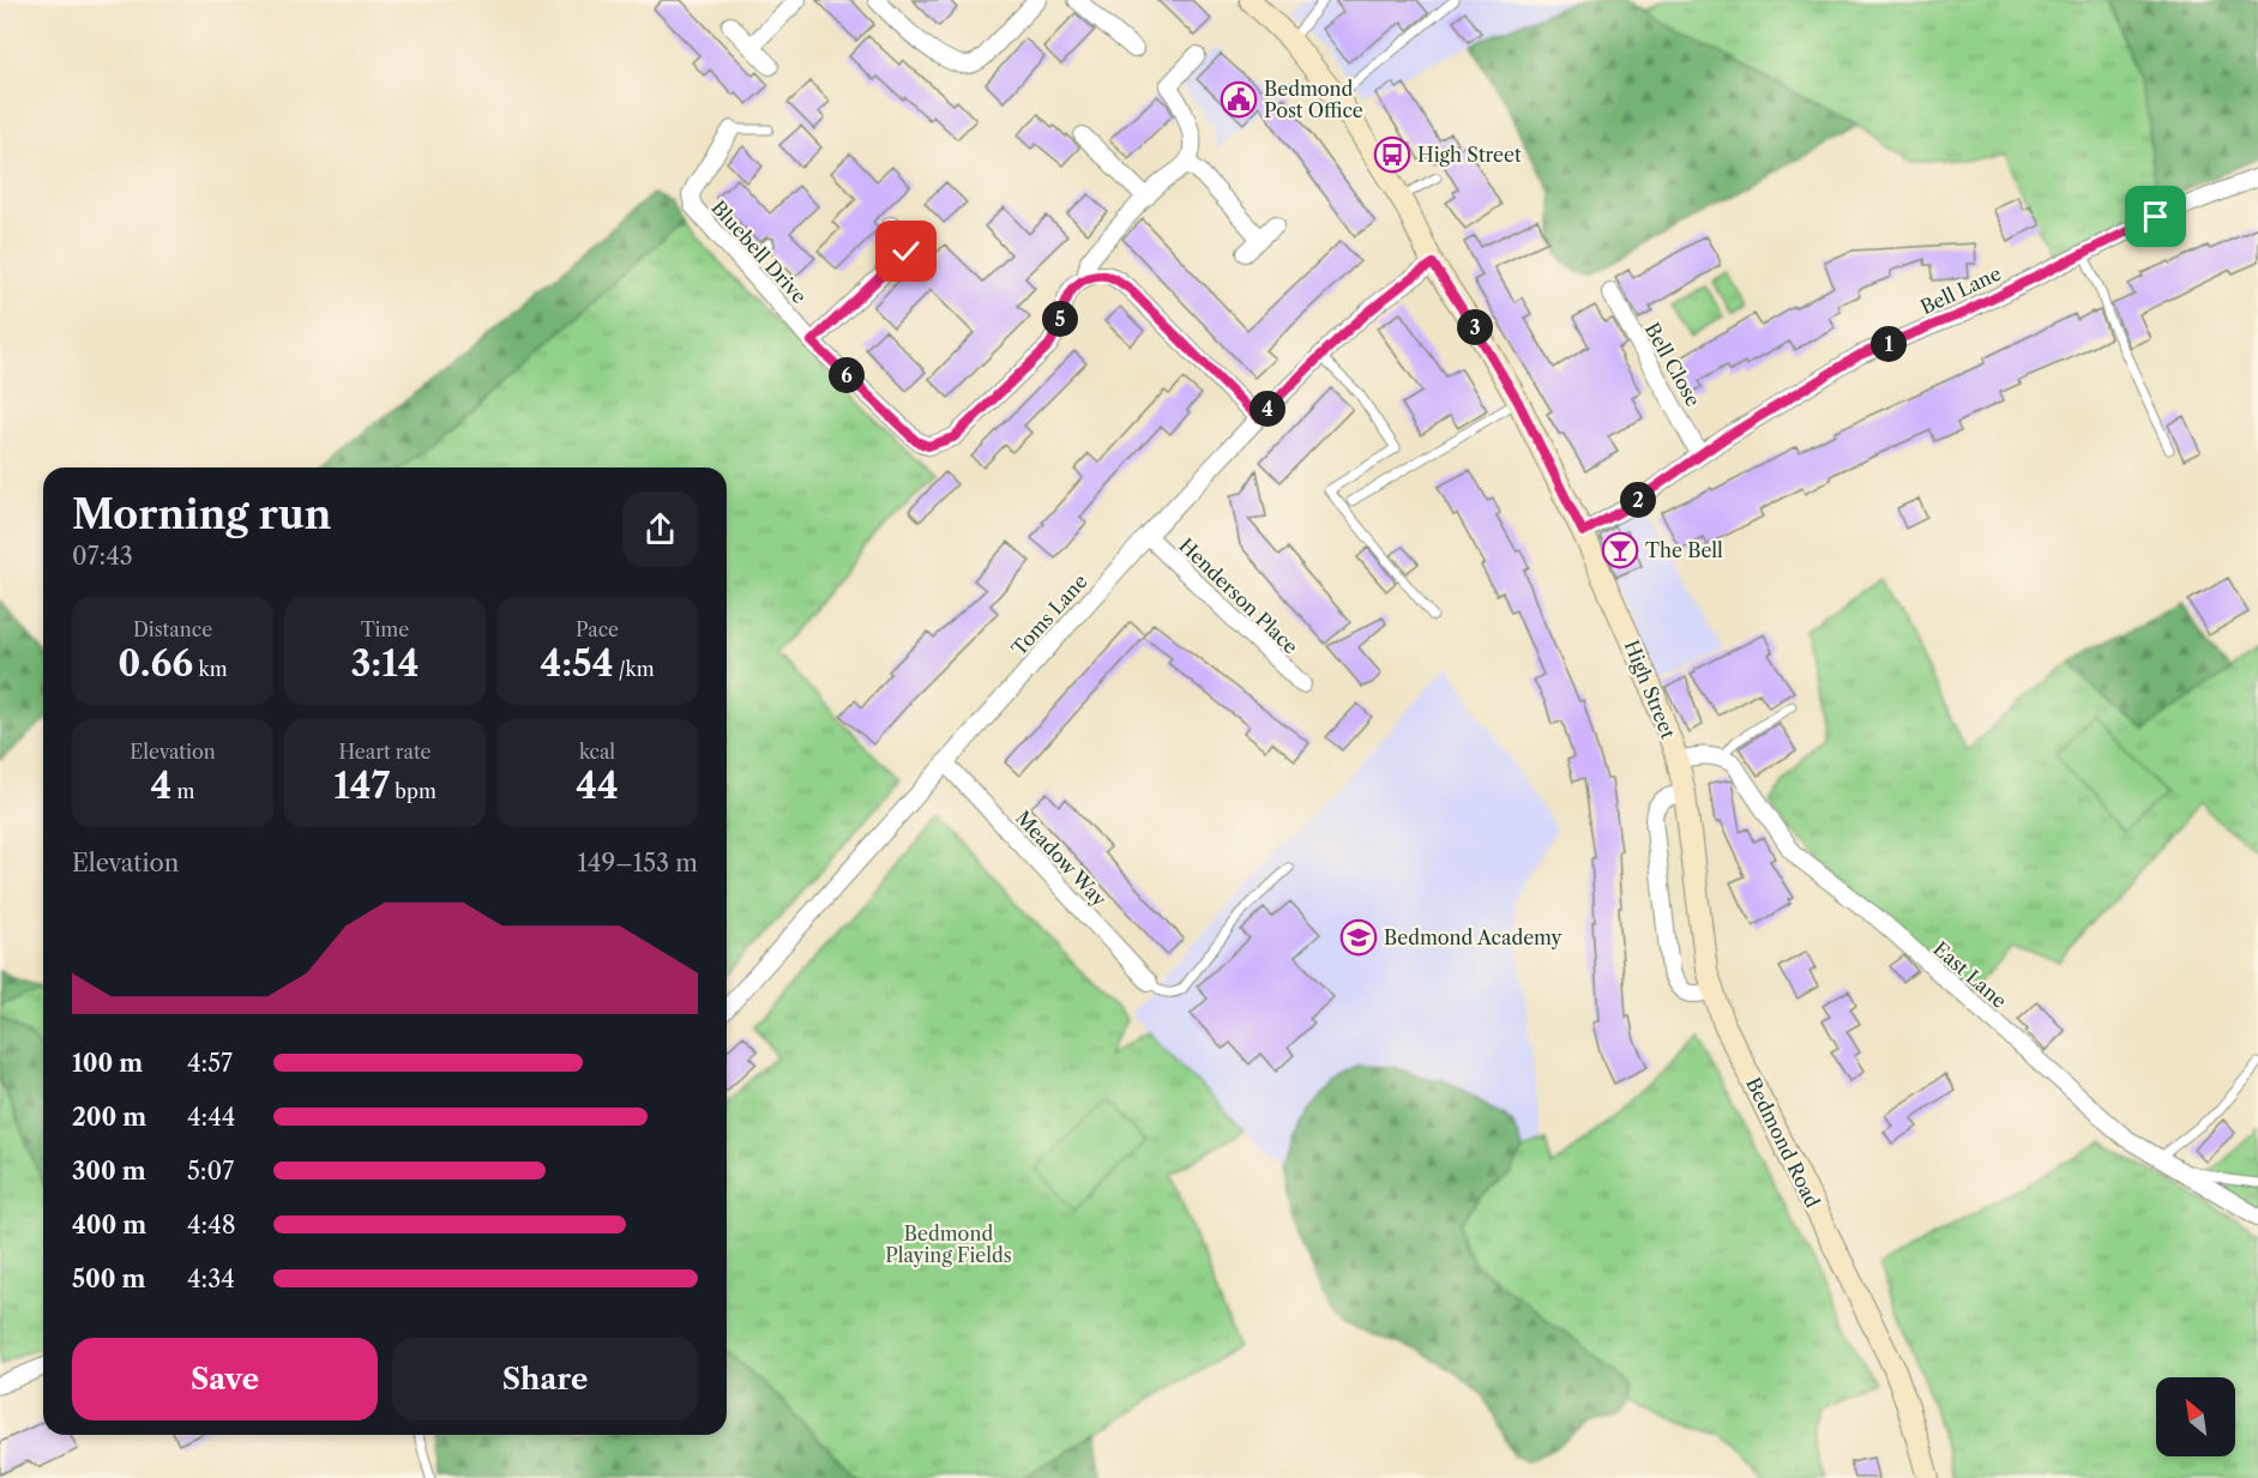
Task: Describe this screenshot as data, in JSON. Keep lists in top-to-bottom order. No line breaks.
{"streets":{"street":["Bluebell Drive","Bell Lane","Bell Close","Henderson Place","Toms Lane","High Street","Meadow Way","East Lane","Bedmond Road"]},"crossings":[["Bell Lane","Bell Close"],["Bell Lane","High Street"],["Henderson Place","Toms Lane"],["Toms Lane","High Street"],["Toms Lane","Meadow Way"],["High Street","Bedmond Road"]],"parks":["Bedmond Playing Fields"],"places":{"public building":["Bedmond Post Office"],"bus stop":["High Street"],"bar":["The Bell"],"school or university":["Bedmond Academy"]},"north":"top left","page":{"pins":["5","3","1","6","4","2"],"heading":["Morning run","07:43"],"stats":[["Distance","0.66 km"],["Time","3:14"],["Pace","4:54 /km"],["Elevation","4 m"],["Heart rate","147 bpm"],["kcal","44"]],"chart":["Elevation","149–153 m"],"list":[{"name":"100 m","note":"4:57"},{"name":"200 m","note":"4:44"},{"name":"300 m","note":"5:07"},{"name":"400 m","note":"4:48"},{"name":"500 m","note":"4:34"}],"buttons":["Save","Share"]}}
